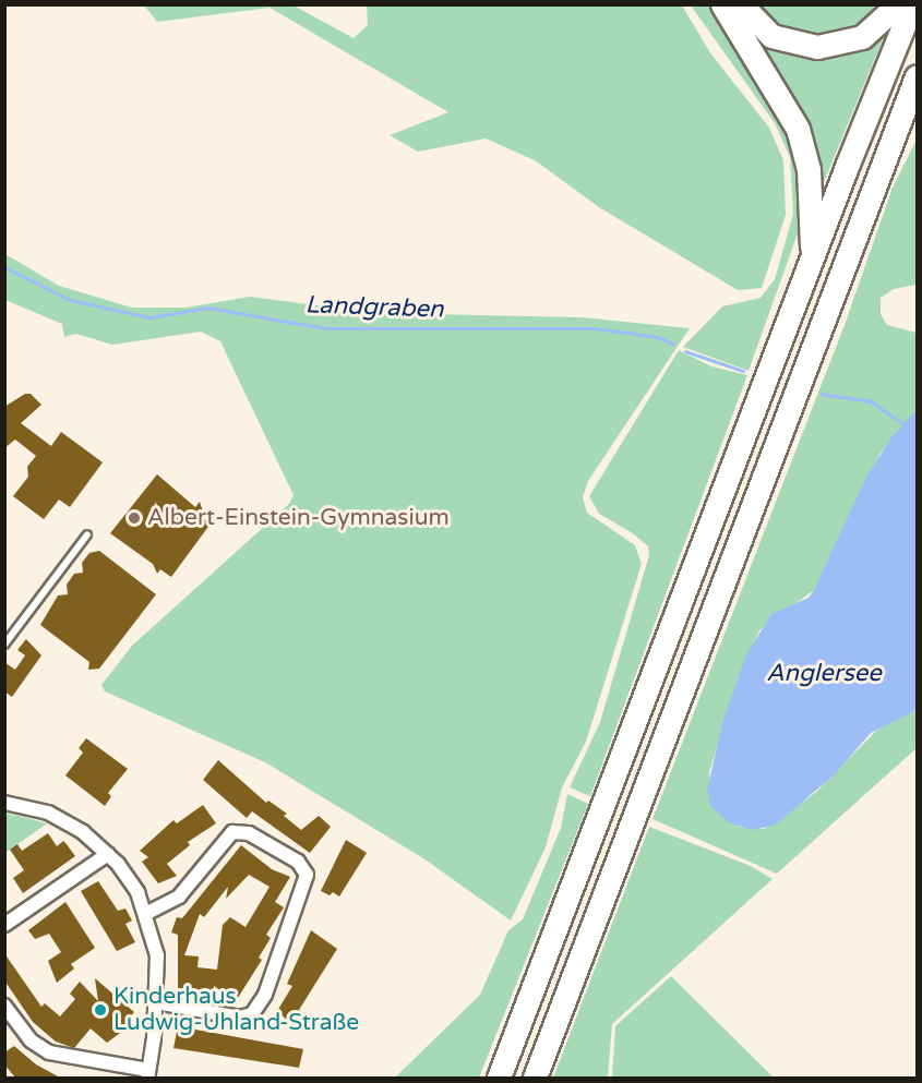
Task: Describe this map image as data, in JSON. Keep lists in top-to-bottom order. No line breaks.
{"water":["Landgraben","Anglersee"],"places":["Albert-Einstein-Gymnasium","Kinderhaus Ludwig-Uhland-Straße"]}
